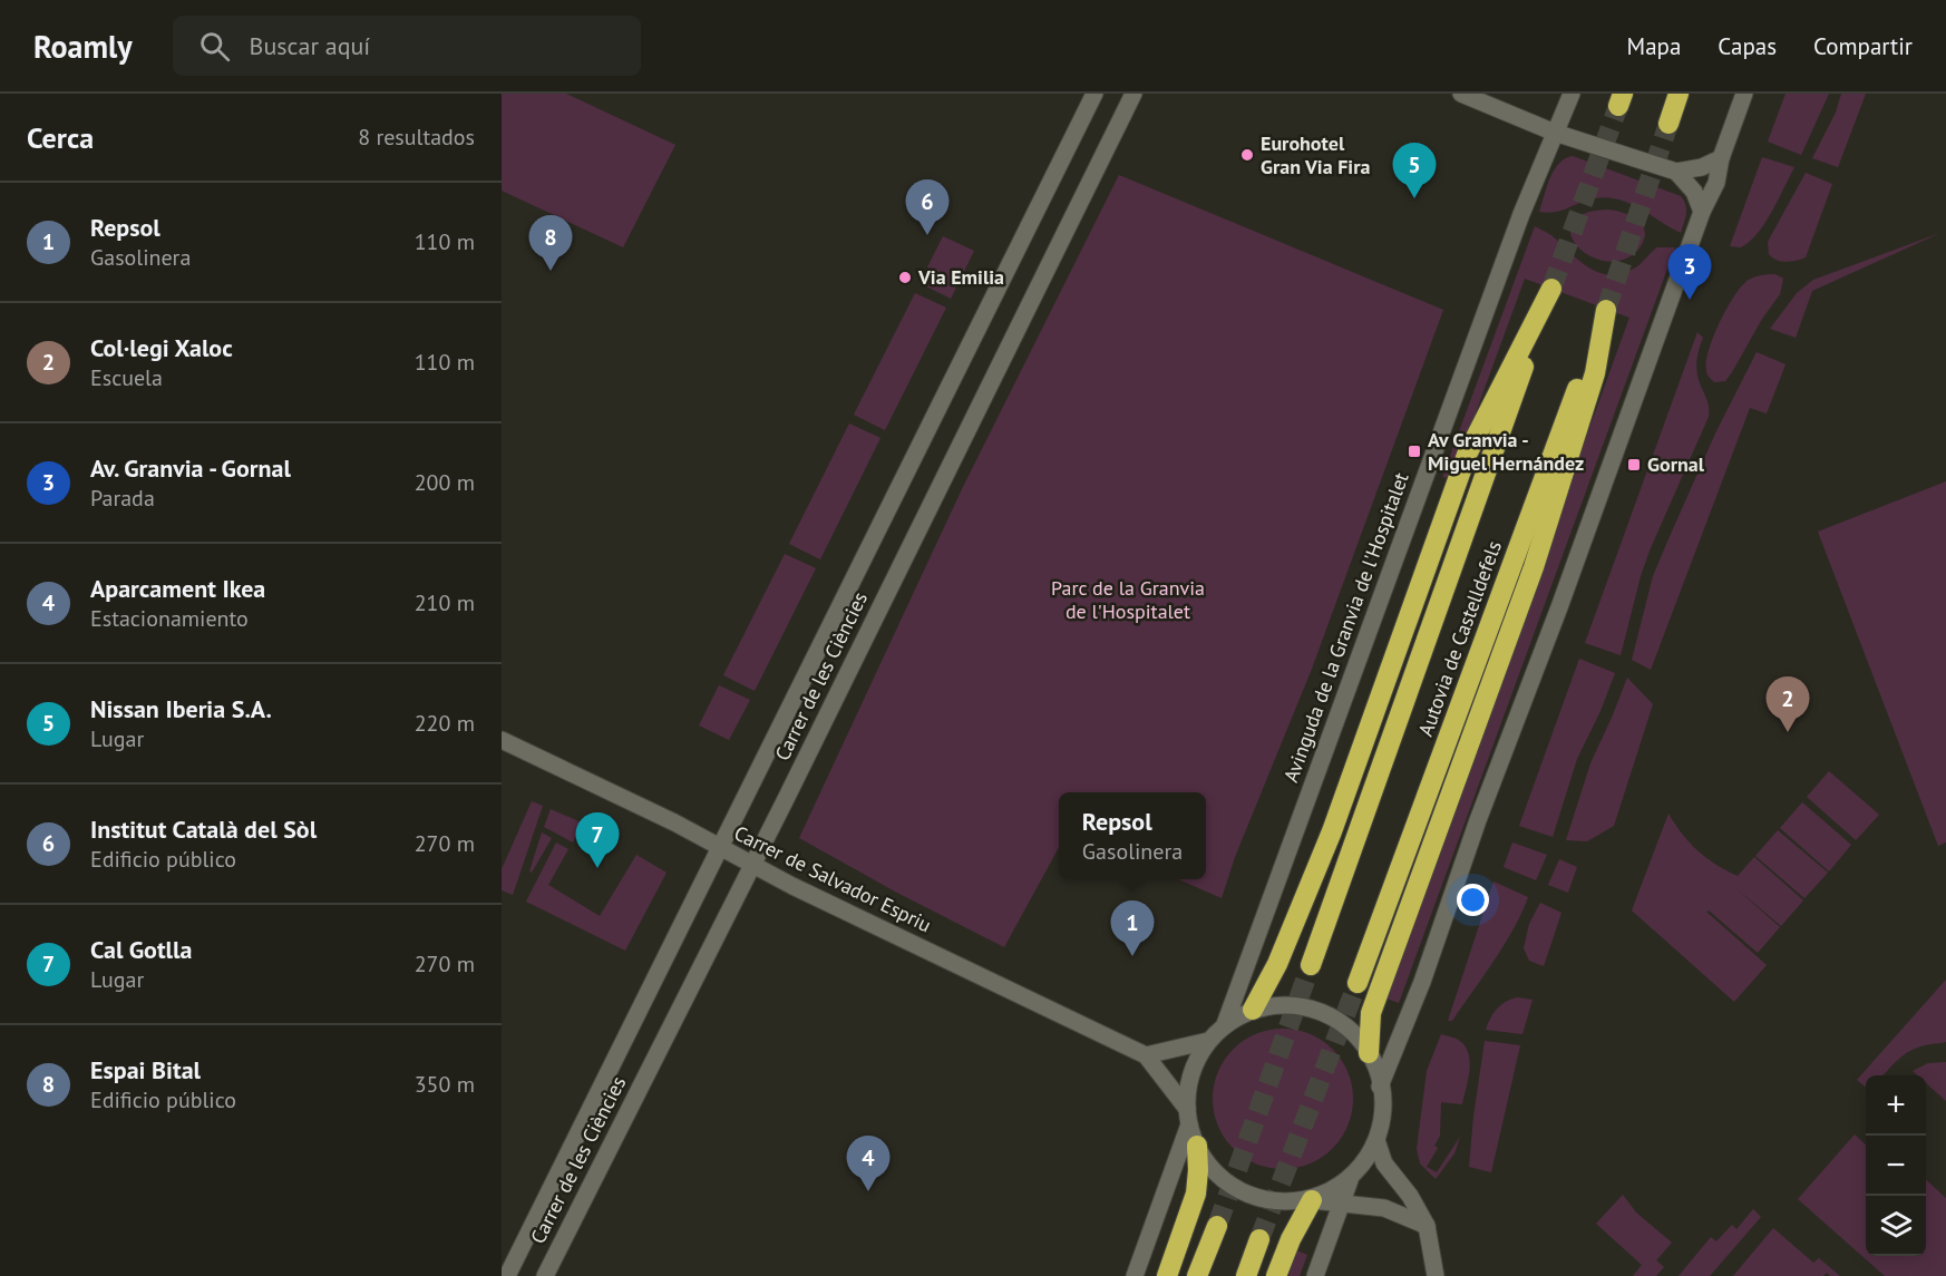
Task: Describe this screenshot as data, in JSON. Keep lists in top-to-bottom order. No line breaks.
{"streets":{"highway":["Autovia de Castelldefels"],"street":["Avinguda de la Granvia de l'Hospitalet","Carrer de les Ciències","Carrer de Salvador Espriu"]},"crossings":[["Avinguda de la Granvia de l'Hospitalet","Autovia de Castelldefels"],["Avinguda de la Granvia de l'Hospitalet","Carrer de Salvador Espriu"],["Autovia de Castelldefels","Carrer de Salvador Espriu"],["Carrer de les Ciències","Carrer de Salvador Espriu"]],"parks":["Parc de la Granvia de l'Hospitalet"],"places":{"other":["Eurohotel Gran Via Fira","Via Emilia"],"transit":["Av Granvia - Miguel Hernández","Gornal"]},"page":{"header":"Roamly","search":"Buscar aquí","nav":["Mapa","Capas","Compartir"],"heading":["Cerca","8 resultados"],"pins":["5","6","8","3","2","7","1","4"],"list":[{"mark":"1","name":"Repsol","note":"Gasolinera","value":"110 m"},{"mark":"2","name":"Col·legi Xaloc","note":"Escuela","value":"110 m"},{"mark":"3","name":"Av. Granvia - Gornal","note":"Parada","value":"200 m"},{"mark":"4","name":"Aparcament Ikea","note":"Estacionamiento","value":"210 m"},{"mark":"5","name":"Nissan Iberia S.A.","note":"Lugar","value":"220 m"},{"mark":"6","name":"Institut Català del Sòl","note":"Edificio público","value":"270 m"},{"mark":"7","name":"Cal Gotlla","note":"Lugar","value":"270 m"},{"mark":"8","name":"Espai Bital","note":"Edificio público","value":"350 m"}],"popup":["Repsol","Gasolinera"],"map_buttons":["+","−"]}}
